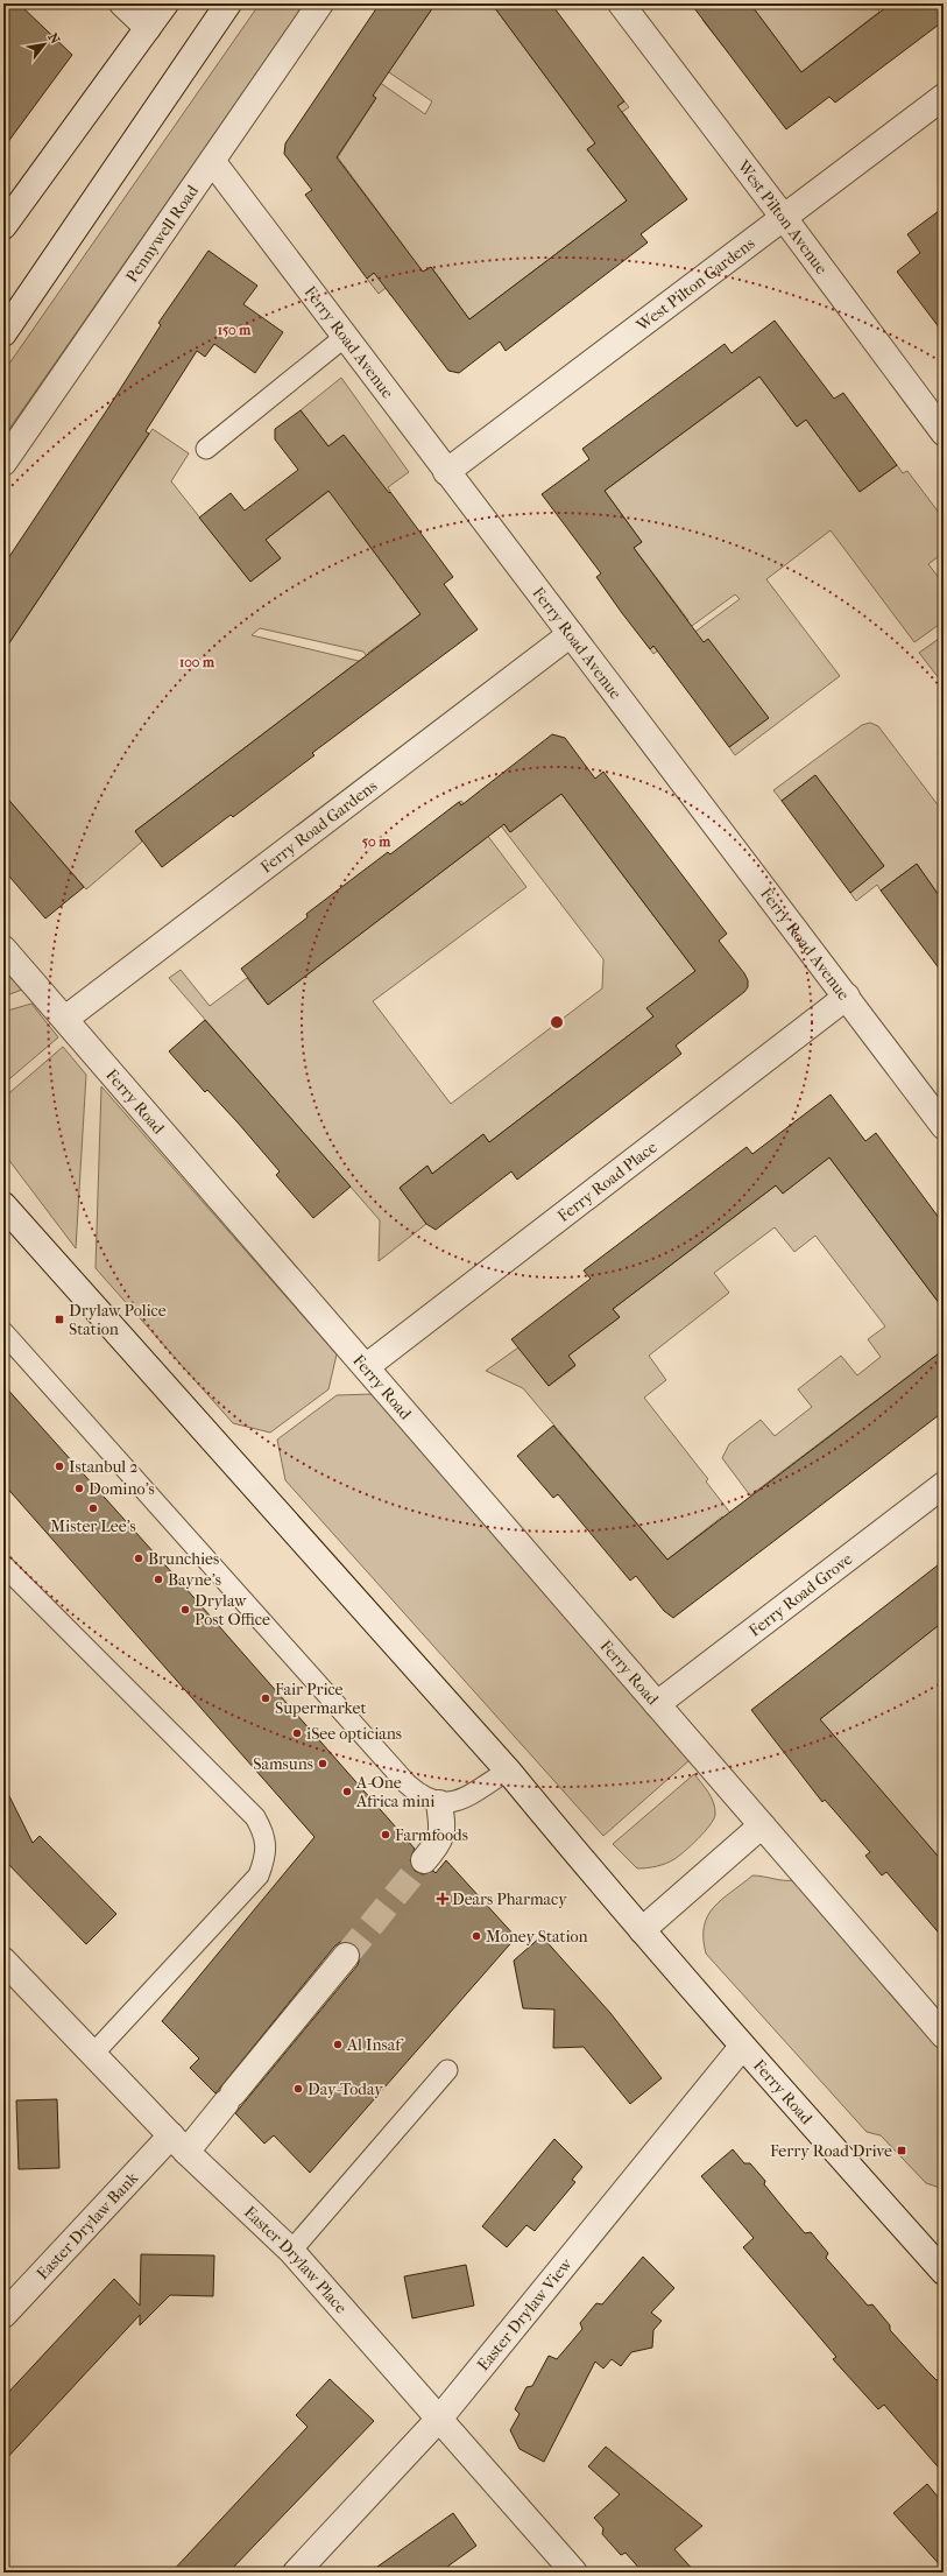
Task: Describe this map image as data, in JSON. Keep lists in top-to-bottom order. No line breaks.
{"streets":{"street":["West Pilton Avenue","Pennywell Road","West Pilton Gardens","Ferry Road Avenue","Ferry Road Gardens","Ferry Road","Ferry Road Place","Ferry Road Grove","Easter Drylaw Bank","Easter Drylaw Place","Easter Drylaw View"]},"crossings":[["West Pilton Avenue","West Pilton Gardens"],["Pennywell Road","Ferry Road Avenue"],["West Pilton Gardens","Ferry Road Avenue"],["Ferry Road Avenue","Ferry Road Gardens"],["Ferry Road Avenue","Ferry Road Place"],["Ferry Road Gardens","Ferry Road"],["Ferry Road","Ferry Road Place"],["Ferry Road","Ferry Road Grove"],["Ferry Road","Easter Drylaw View"],["Easter Drylaw Bank","Easter Drylaw Place"],["Easter Drylaw Place","Easter Drylaw View"]],"places":{"transit":["Drylaw Police Station","Ferry Road Drive"],"other":["Istanbul 2","Domino's","Mister Lee's","Brunchies","Bayne's","Drylaw Post Office","Fair Price Supermarket","iSee opticians","Samsuns","A-One Africa mini","Farmfoods","Money Station","Al Insaf","Day-Today"],"health":["Dears Pharmacy"]},"north":"top right","rings":["150 m","100 m","50 m"]}
